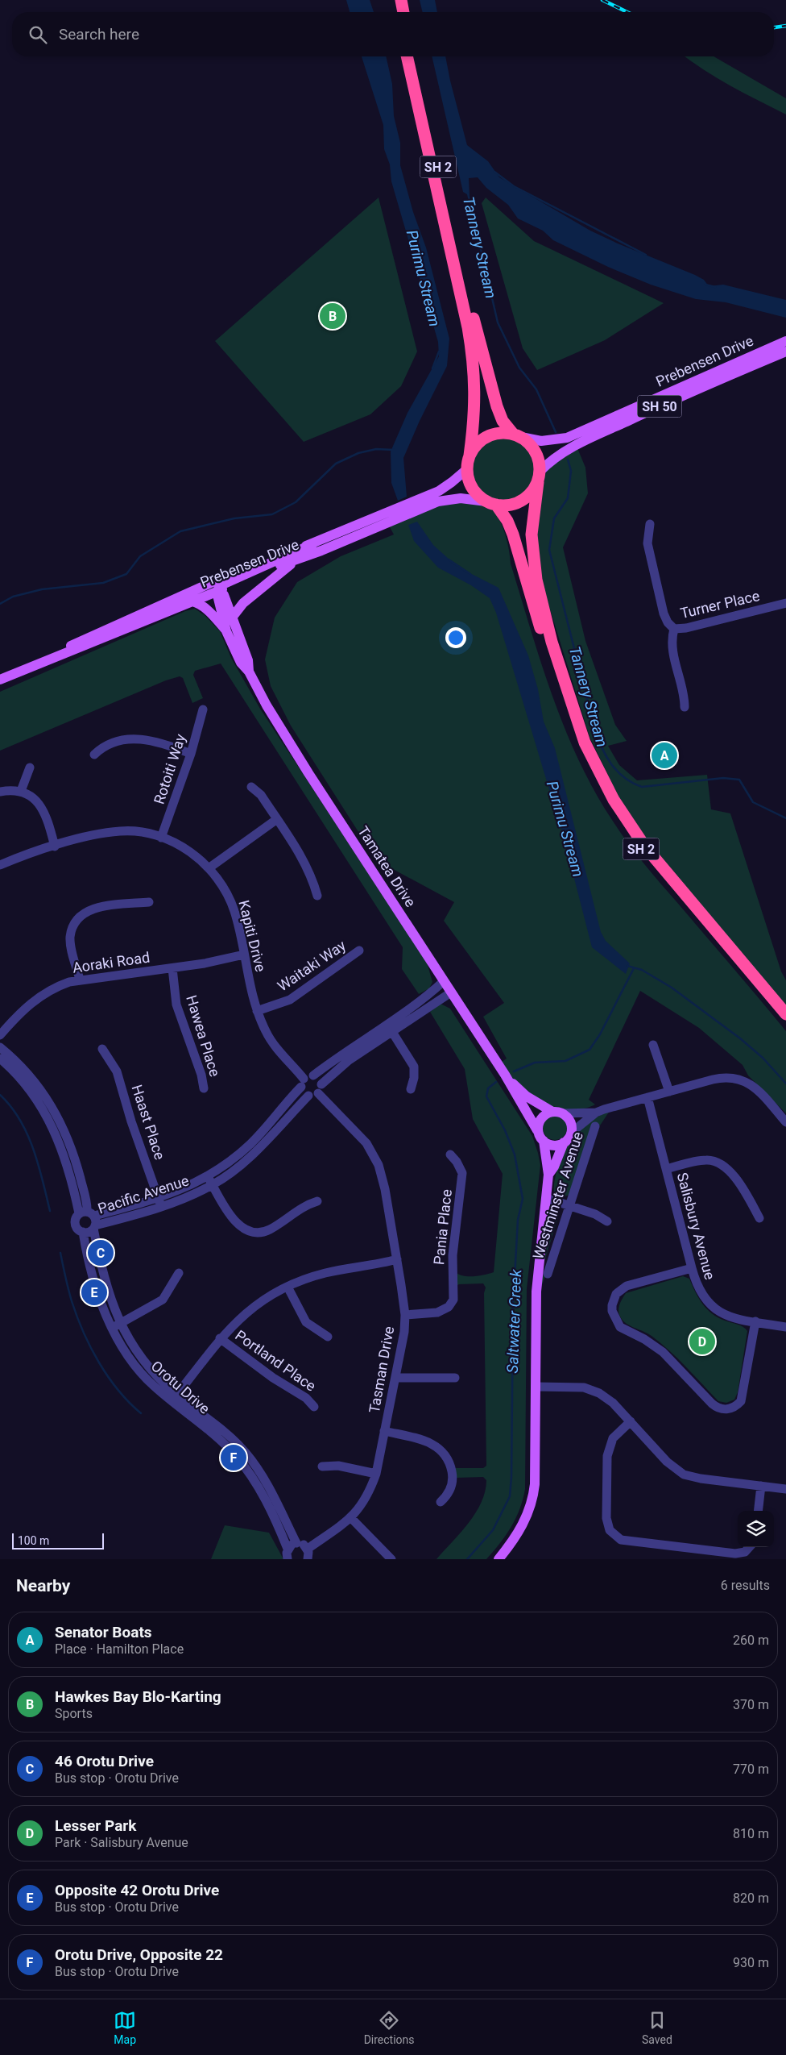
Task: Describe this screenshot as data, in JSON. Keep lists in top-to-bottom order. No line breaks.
{"streets":{"highway":["SH 2","SH 50"],"main road":["Prebensen Drive","Tamatea Drive","Westminster Avenue"],"street":["Turner Place","Rotoiti Way","Kapiti Drive","Aoraki Road","Waitaki Way","Hawea Place","Haast Place","Pacific Avenue","Salisbury Avenue","Pania Place","Portland Place","Tasman Drive","Orotu Drive"]},"crossings":[["SH 2","Prebensen Drive"],["SH 2","SH 50"],["Prebensen Drive","SH 50"],["Prebensen Drive","Tamatea Drive"],["Rotoiti Way","Kapiti Drive"],["Tamatea Drive","Pacific Avenue"],["Tamatea Drive","Westminster Avenue"],["Kapiti Drive","Aoraki Road"],["Kapiti Drive","Waitaki Way"],["Kapiti Drive","Pacific Avenue"],["Kapiti Drive","Tasman Drive"],["Aoraki Road","Hawea Place"],["Haast Place","Pacific Avenue"],["Pacific Avenue","Tasman Drive"],["Pacific Avenue","Orotu Drive"],["Westminster Avenue","Salisbury Avenue"],["Pania Place","Tasman Drive"]],"water":["Tannery Stream","Purimu Stream","Saltwater Creek"],"scale_bar":"100 m","page":{"search":"Search here","pins":["B","A","C","E","D","F"],"scale":"100 m","heading":["Nearby","6 results"],"list":[{"mark":"A","name":"Senator Boats","note":"Place · Hamilton Place","value":"260 m"},{"mark":"B","name":"Hawkes Bay Blo-Karting","note":"Sports","value":"370 m"},{"mark":"C","name":"46 Orotu Drive","note":"Bus stop · Orotu Drive","value":"770 m"},{"mark":"D","name":"Lesser Park","note":"Park · Salisbury Avenue","value":"810 m"},{"mark":"E","name":"Opposite 42 Orotu Drive","note":"Bus stop · Orotu Drive","value":"820 m"},{"mark":"F","name":"Orotu Drive, Opposite 22","note":"Bus stop · Orotu Drive","value":"930 m"}],"nav":["Map","Directions","Saved"]}}
